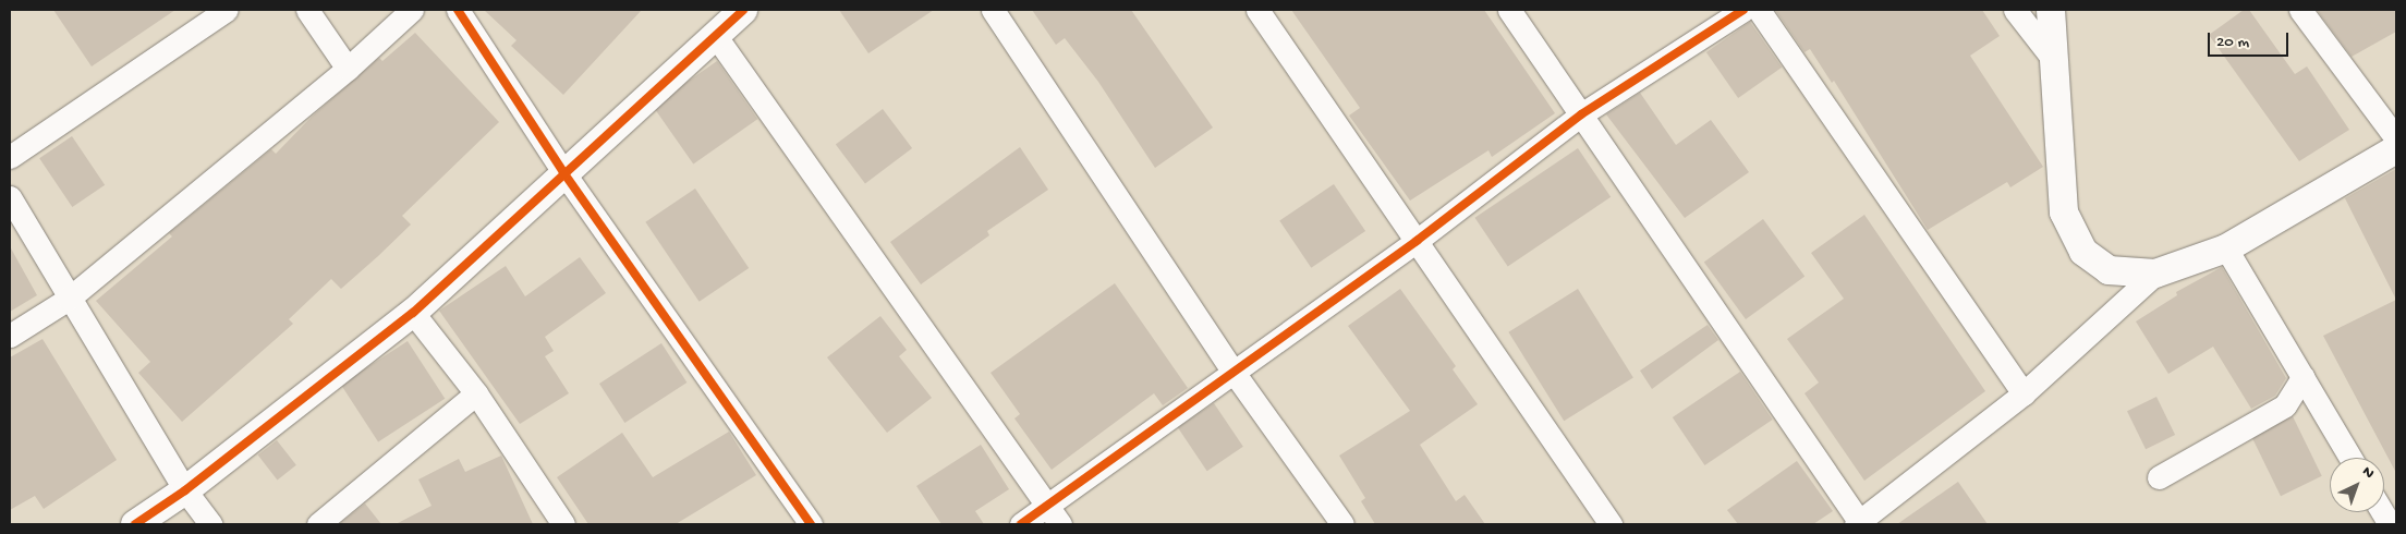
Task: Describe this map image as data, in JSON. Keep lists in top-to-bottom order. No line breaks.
{"scale_bar":"20 m","north":"top right"}
